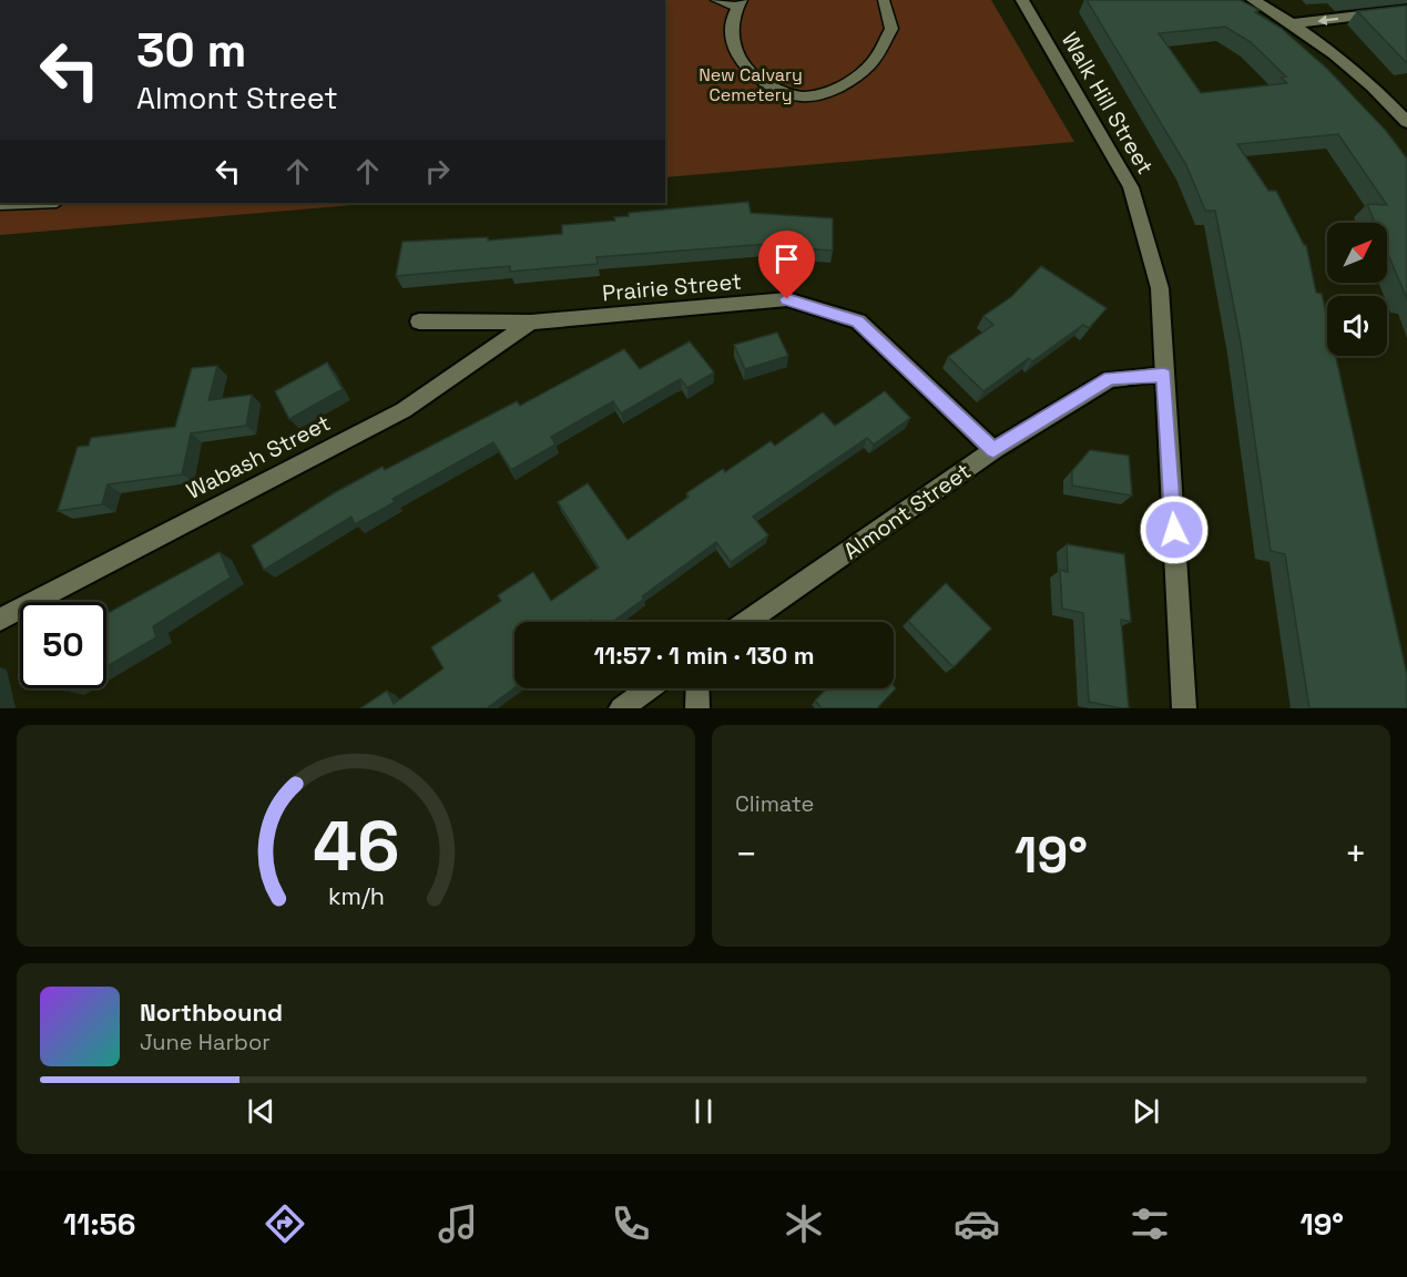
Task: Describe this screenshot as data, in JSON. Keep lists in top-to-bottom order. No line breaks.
{"streets":{"street":["Walk Hill Street","Prairie Street","Wabash Street","Almont Street"]},"crossings":[["Walk Hill Street","Almont Street"],["Prairie Street","Wabash Street"],["Prairie Street","Almont Street"]],"parks":["New Calvary Cemetery"],"north":"top right","page":{"turn":["30 m","Almont Street"],"limit":"50","trip":"11:57 · 1 min · 130 m","tile":"Climate","heat":["−","19°","+"],"song":["Northbound","June Harbor"],"tabs":["11:56","19°"],"gauge":["46","km/h"]}}
